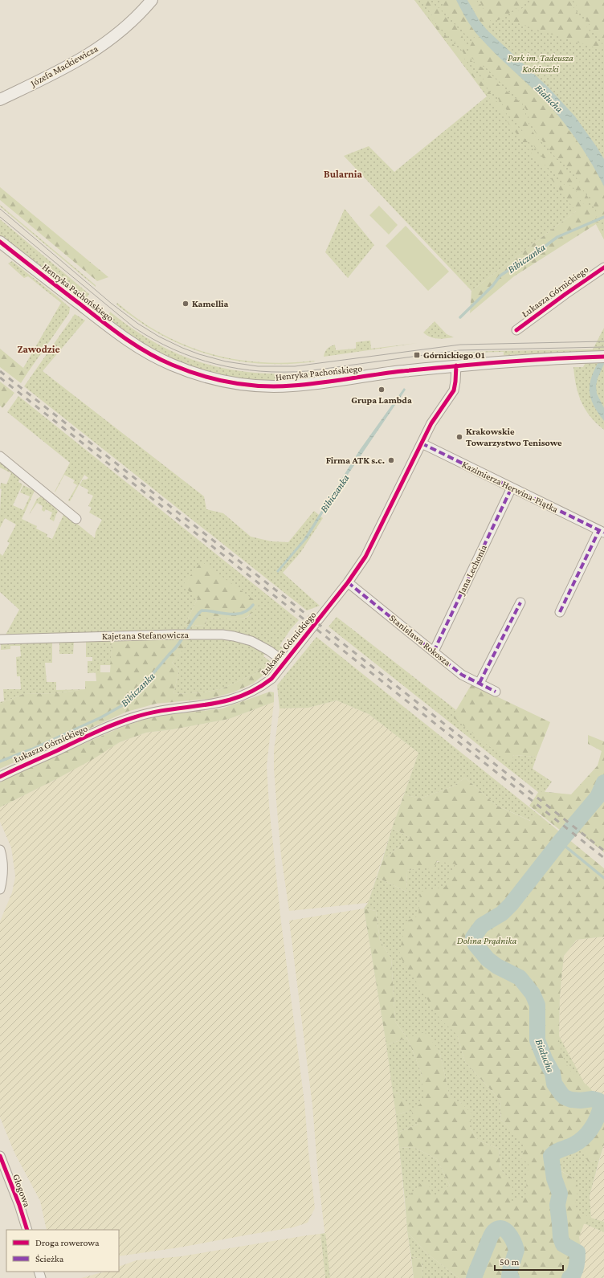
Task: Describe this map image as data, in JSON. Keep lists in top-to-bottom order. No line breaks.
{"streets":{"street":["Józefa Mackiewicza","Łukasza Górnickiego","Henryka Pachońskiego","Kazimierza Herwina-Piątka","Jana Lechonia","Kajetana Stefanowicza","Stanisława Rokosza","Głogowa"]},"crossings":[["Łukasza Górnickiego","Henryka Pachońskiego"],["Łukasza Górnickiego","Kazimierza Herwina-Piątka"],["Łukasza Górnickiego","Kajetana Stefanowicza"],["Łukasza Górnickiego","Stanisława Rokosza"],["Kazimierza Herwina-Piątka","Jana Lechonia"],["Jana Lechonia","Stanisława Rokosza"]],"districts":["Bularnia","Zawodzie"],"water":["Białucha","Bibiczanka"],"parks":["Park im. Tadeusza Kościuszki","Dolina Prądnika"],"places":{"other":["Kamellia","Grupa Lambda","Krakowskie Towarzystwo Tenisowe","Firma ATK s.c."],"transit":["Górnickiego 01"]},"legend":["Droga rowerowa","Ścieżka"],"scale_bar":"50 m"}
